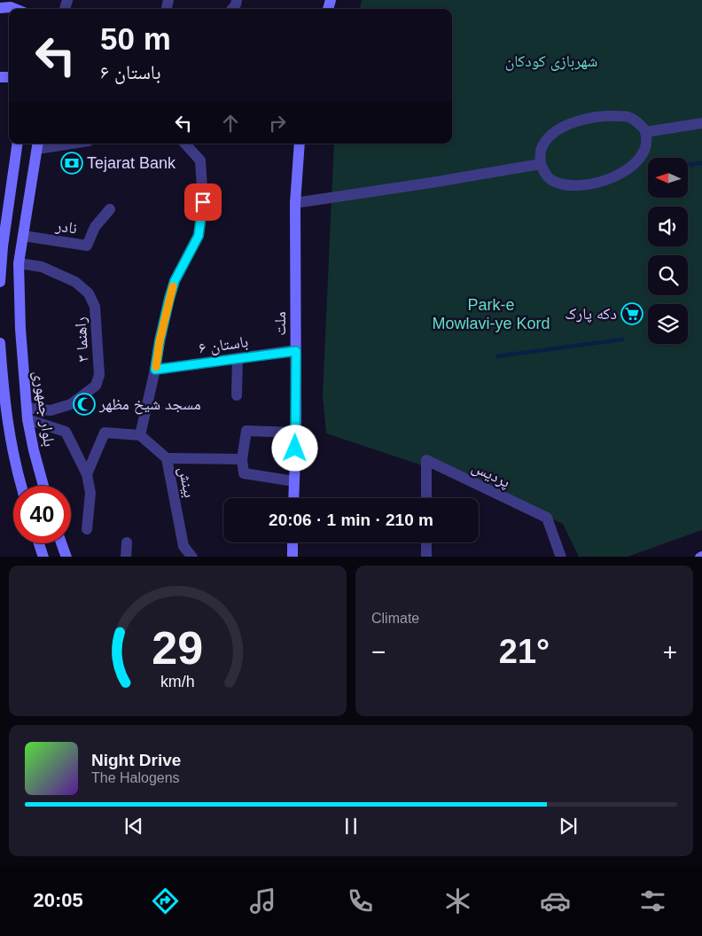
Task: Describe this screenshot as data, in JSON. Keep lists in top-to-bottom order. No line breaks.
{"streets":{"main road":["ملت","بلوار جمهوری"],"street":["نادر","راهنما ۳","باستان ۶","پردیس","بینش"]},"crossings":[["نادر","بلوار جمهوری"],["ملت","باستان ۶"],["راهنما ۳","بلوار جمهوری"]],"parks":["شهربازی کودکان","Park-e Mowlavi-ye Kord"],"places":{"bank":["Tejarat Bank"],"supermarket":["دکه پارک"],"mosque":["مسجد شیخ مظهر"]},"north":"left","page":{"turn":["50 m","باستان ۶"],"limit":"40","trip":"20:06 · 1 min · 210 m","tile":"Climate","heat":["−","21°","+"],"song":["Night Drive","The Halogens"],"tabs":"20:05","gauge":["29","km/h"]}}
